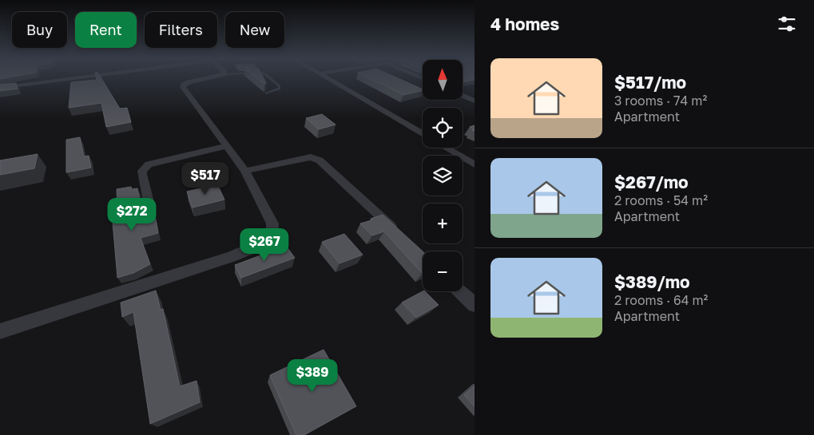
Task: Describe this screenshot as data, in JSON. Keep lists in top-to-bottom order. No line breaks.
{"north":"top","page":{"heading":"4 homes","chip":["Buy","Rent","Filters","New"],"list":[{"name":"$517/mo","note":"3 rooms · 74 m² · Apartment"},{"name":"$267/mo","note":"2 rooms · 54 m² · Apartment"},{"name":"$389/mo","note":"2 rooms · 64 m² · Apartment"}],"map_buttons":["+","−"],"price":["$517","$272","$267","$389"]}}
